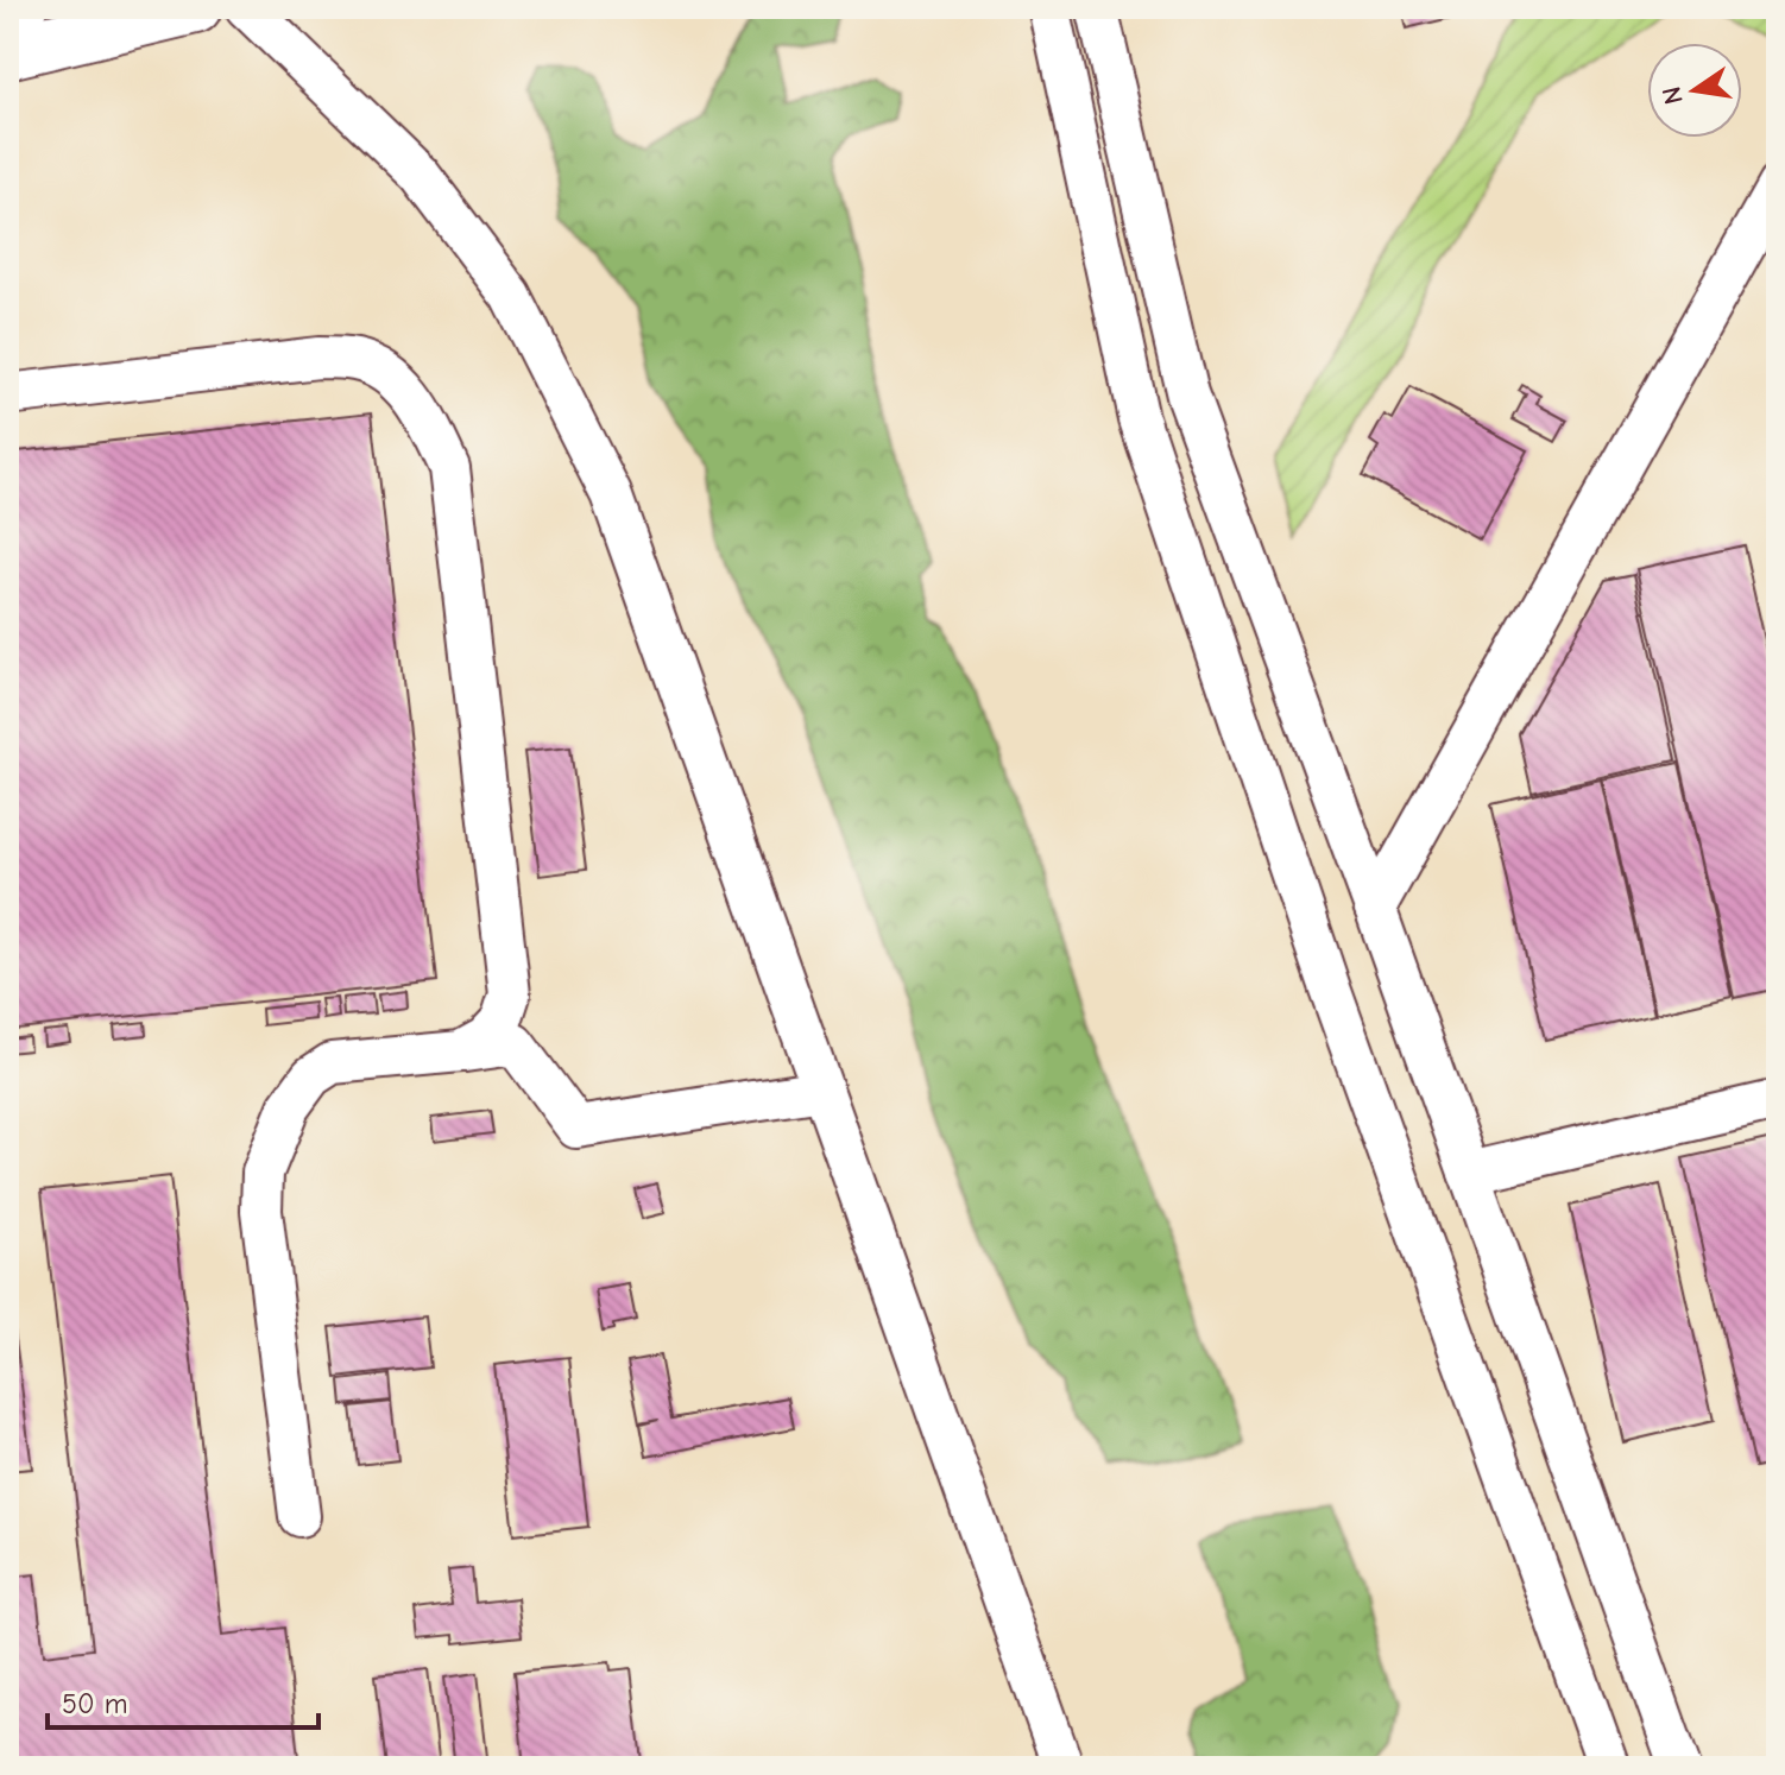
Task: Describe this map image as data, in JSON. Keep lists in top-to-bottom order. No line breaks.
{"scale_bar":"50 m","north":"left"}
